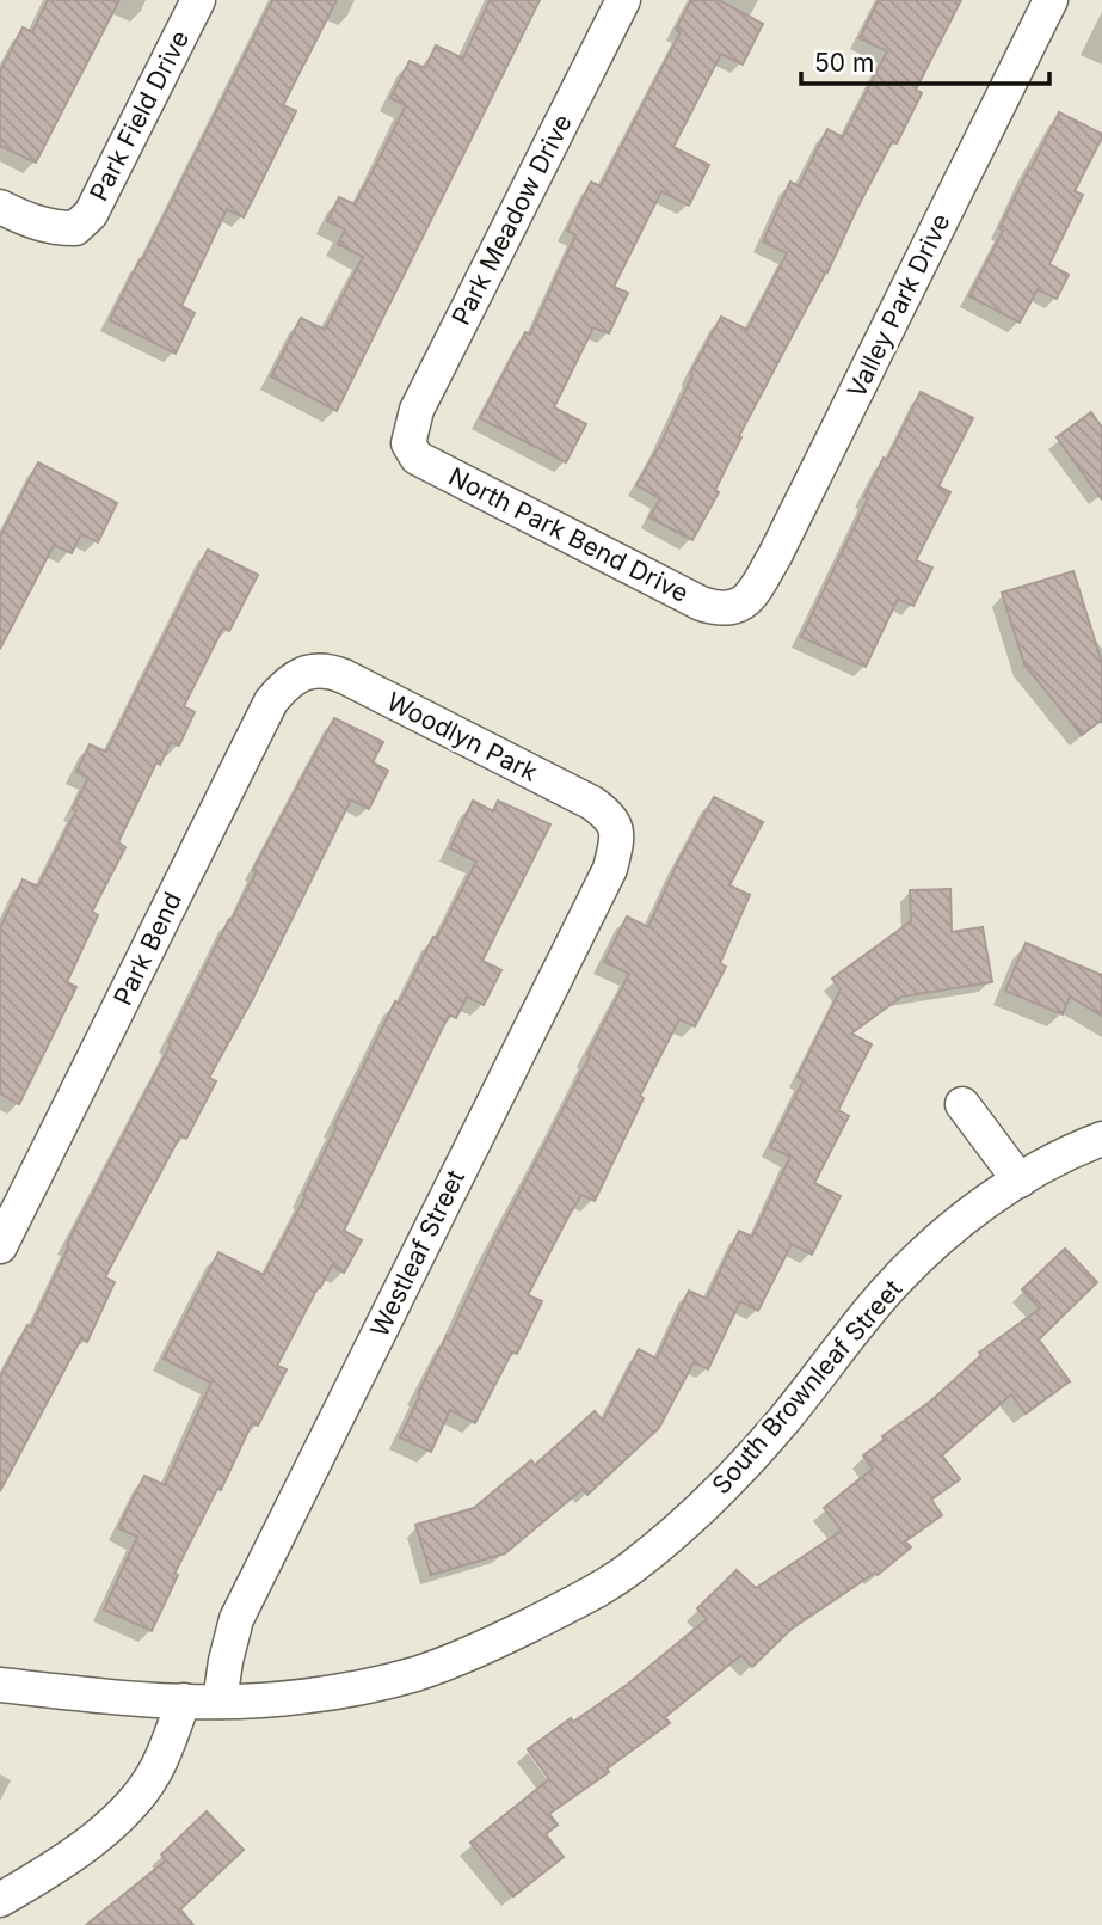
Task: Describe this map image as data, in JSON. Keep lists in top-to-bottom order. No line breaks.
{"streets":{"street":["Park Field Drive","Park Meadow Drive","Valley Park Drive","North Park Bend Drive","Woodlyn Park","Park Bend","Westleaf Street","South Brownleaf Street"]},"crossings":[["Park Meadow Drive","North Park Bend Drive"],["Valley Park Drive","North Park Bend Drive"],["Woodlyn Park","Park Bend"],["Woodlyn Park","Westleaf Street"],["Westleaf Street","South Brownleaf Street"]],"scale_bar":"50 m"}
